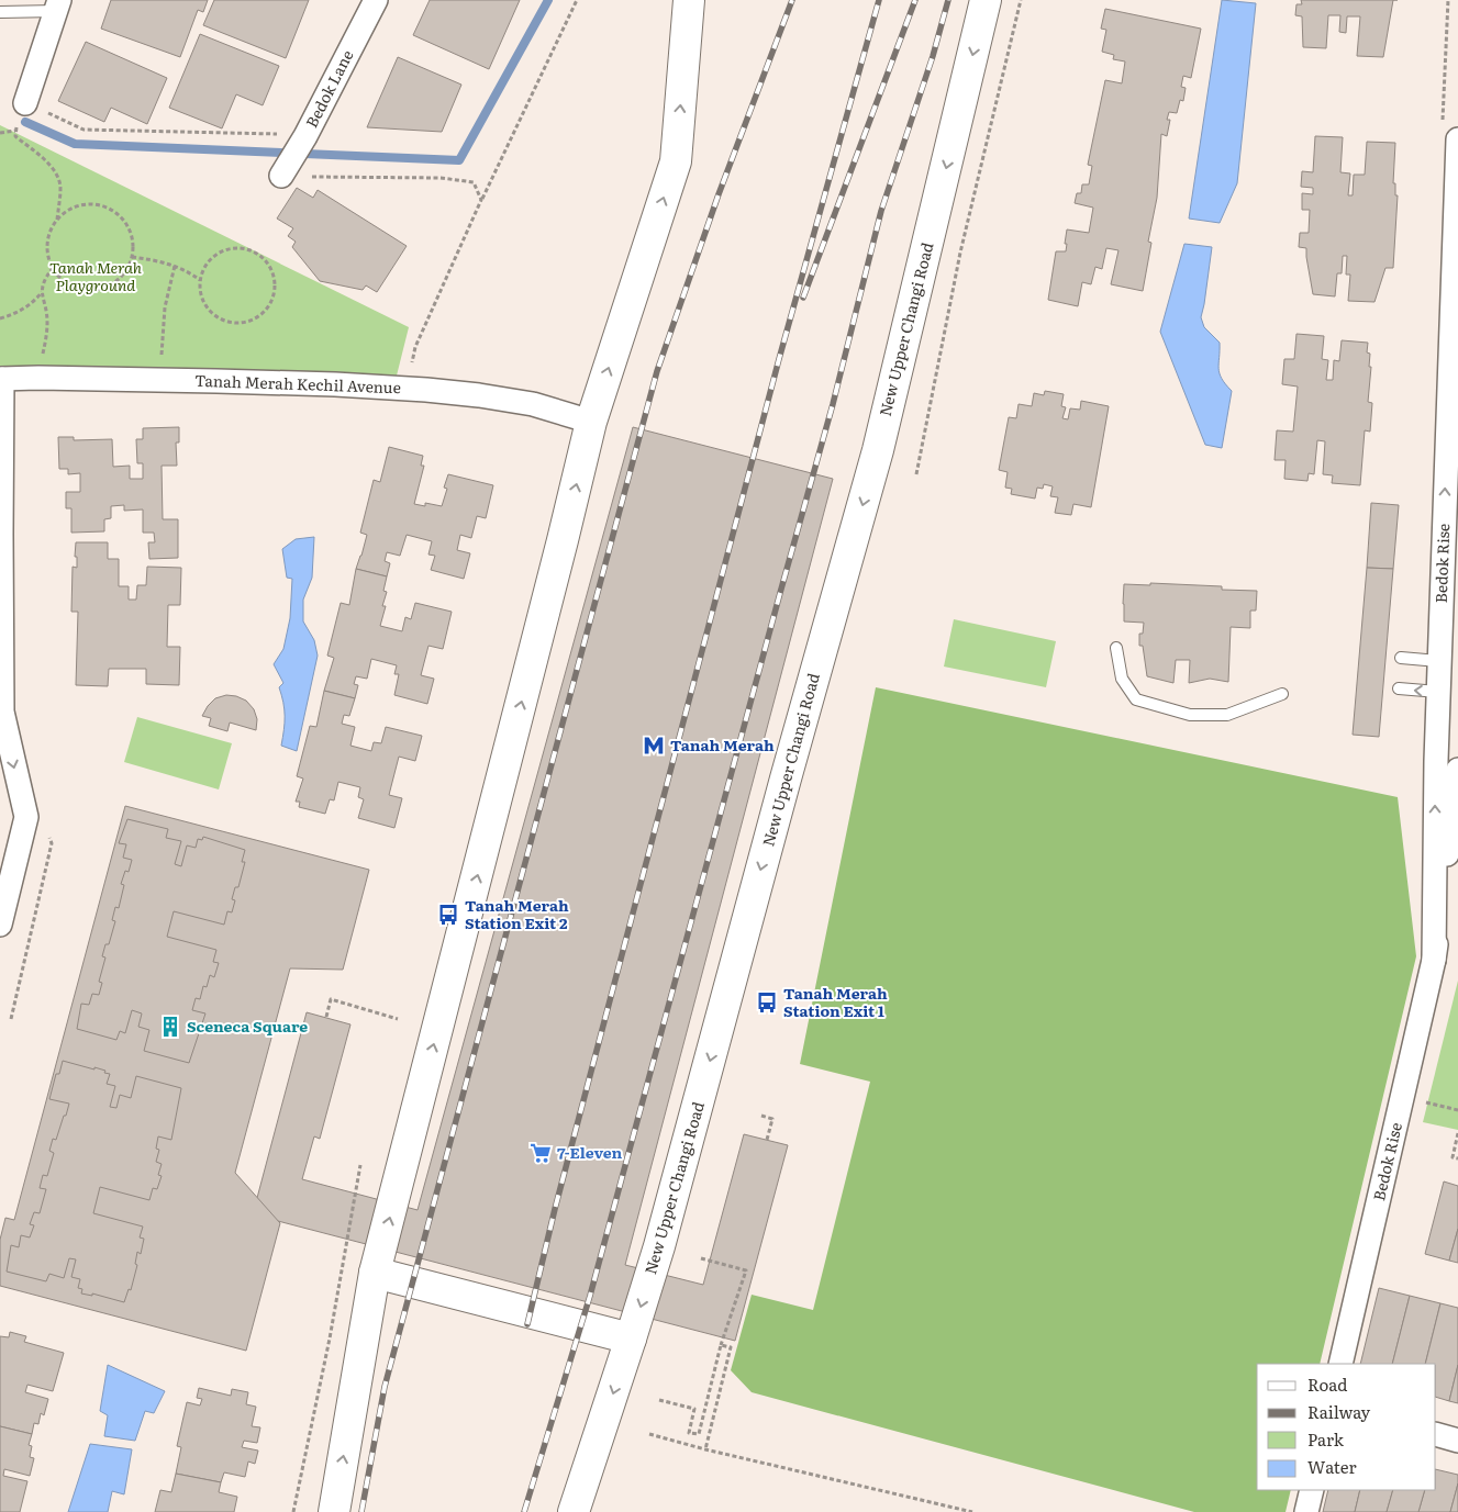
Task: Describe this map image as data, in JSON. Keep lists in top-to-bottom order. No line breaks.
{"streets":{"main road":["New Upper Changi Road"],"street":["Bedok Lane","Tanah Merah Kechil Avenue","Bedok Rise"]},"one_way":["Bedok Rise"],"parks":["Tanah Merah Playground"],"places":{"metro station":["Tanah Merah"],"bus stop":["Tanah Merah Station Exit 2","Tanah Merah Station Exit 1"],"building":["Sceneca Square"],"supermarket":["7-Eleven"]},"legend":["Road","Railway","Park","Water"]}
